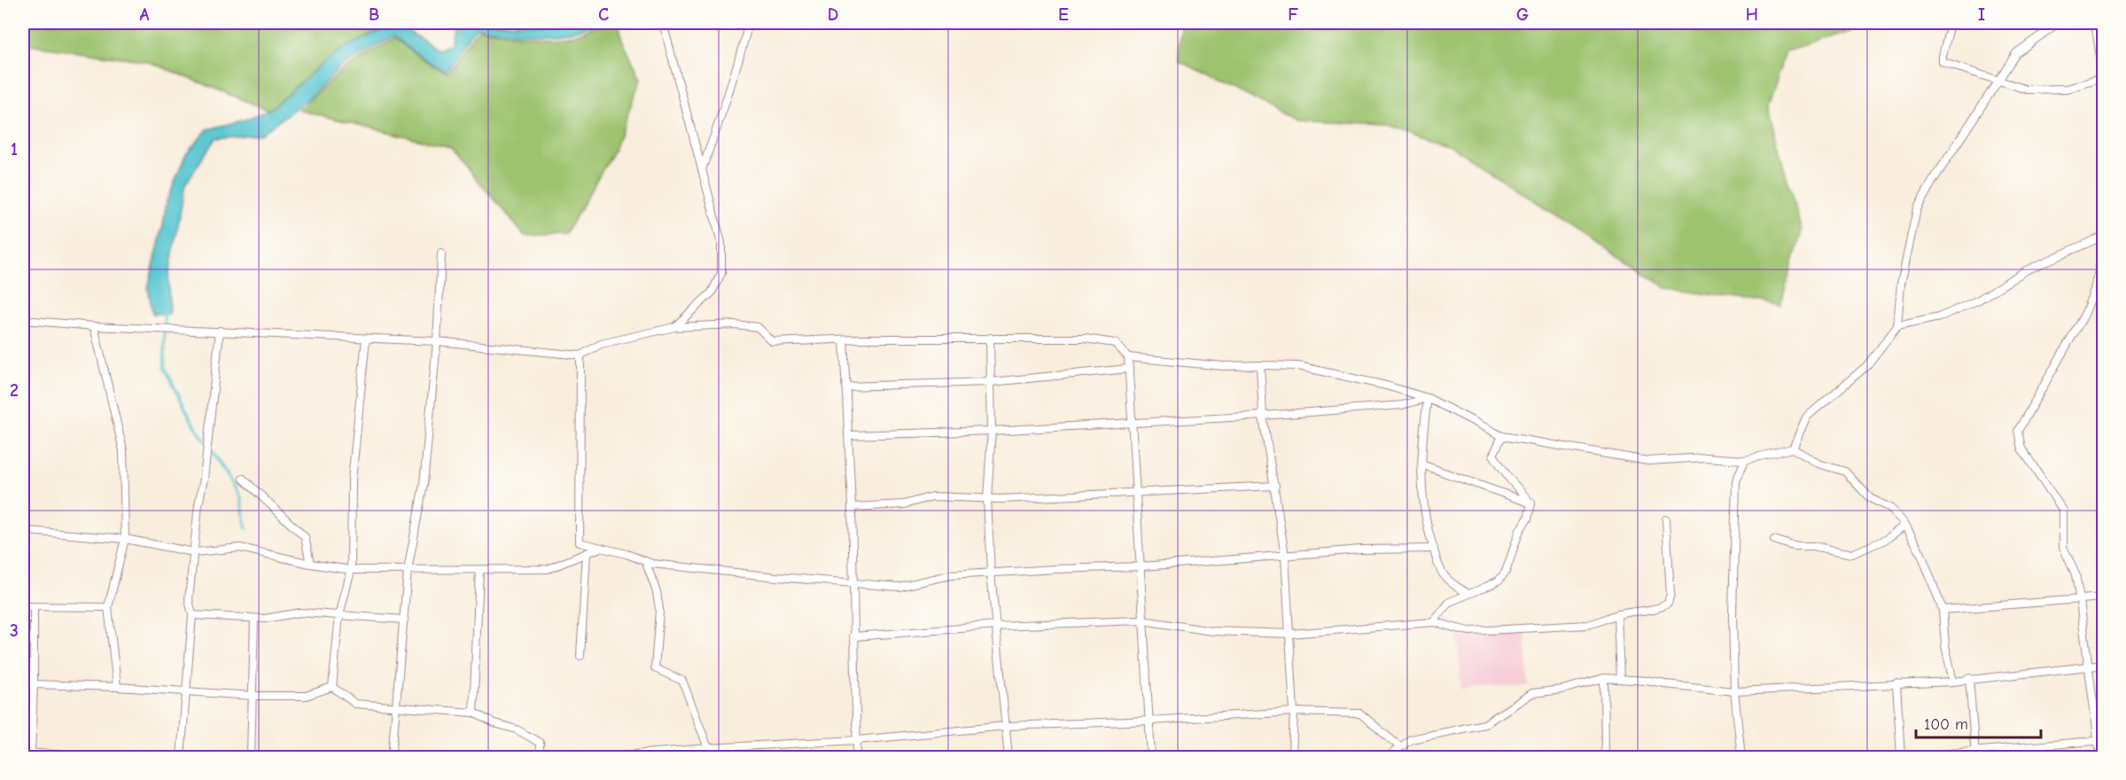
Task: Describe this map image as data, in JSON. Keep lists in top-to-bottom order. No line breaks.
{"scale_bar":"100 m","grid":{"columns":["A","B","C","D","E","F","G","H","I"],"rows":["1","2","3"]}}
